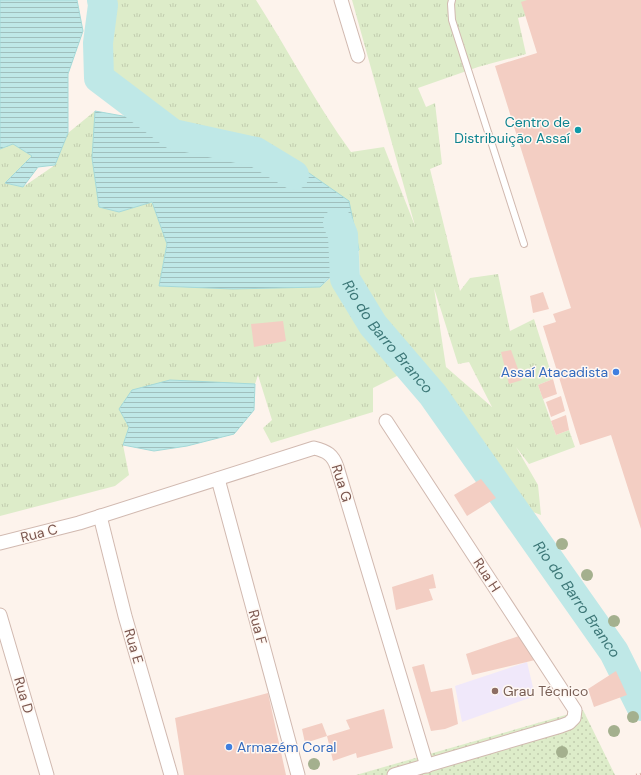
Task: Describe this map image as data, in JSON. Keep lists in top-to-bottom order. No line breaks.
{"streets":{"street":["Rua G","Rua C","Rua H","Rua F","Rua E","Rua D"]},"crossings":[["Rua G","Rua C"],["Rua G","Rua H"],["Rua G","Rua F"],["Rua G","Rua E"]],"water":["Rio do Barro Branco"],"places":["Centro de Distribuição Assaí","Assaí Atacadista","Grau Técnico","Armazém Coral"]}
